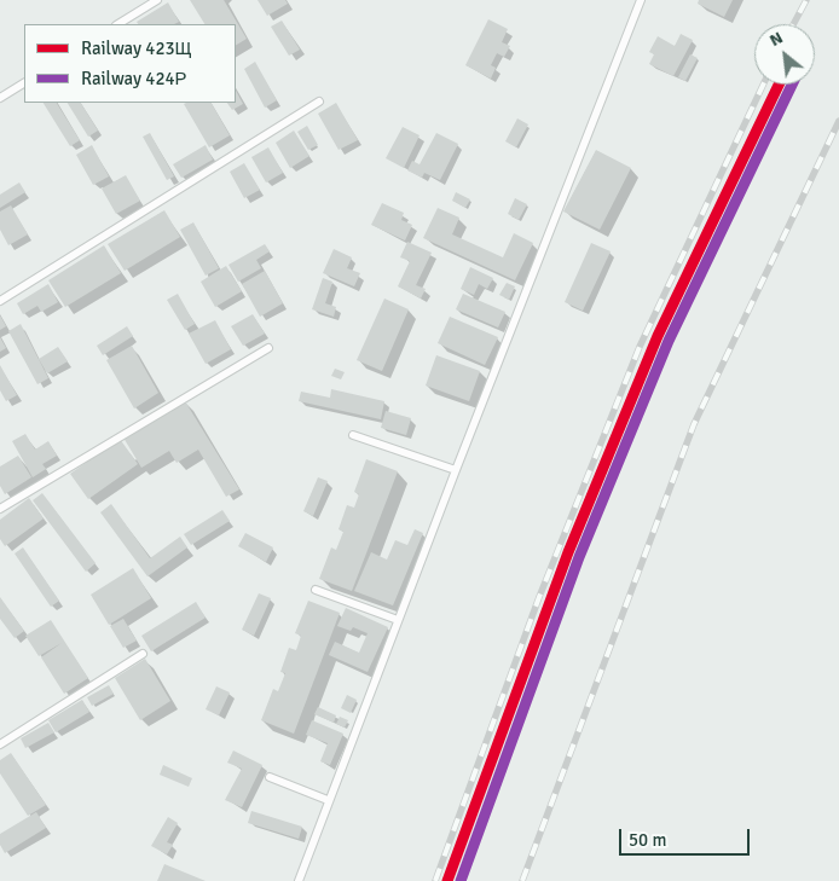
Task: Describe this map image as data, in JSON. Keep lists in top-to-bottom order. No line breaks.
{"lines":["rail line 423Щ","rail line 424Р"],"legend":["Railway 423Щ","Railway 424Р"],"scale_bar":"50 m","north":"top left"}
